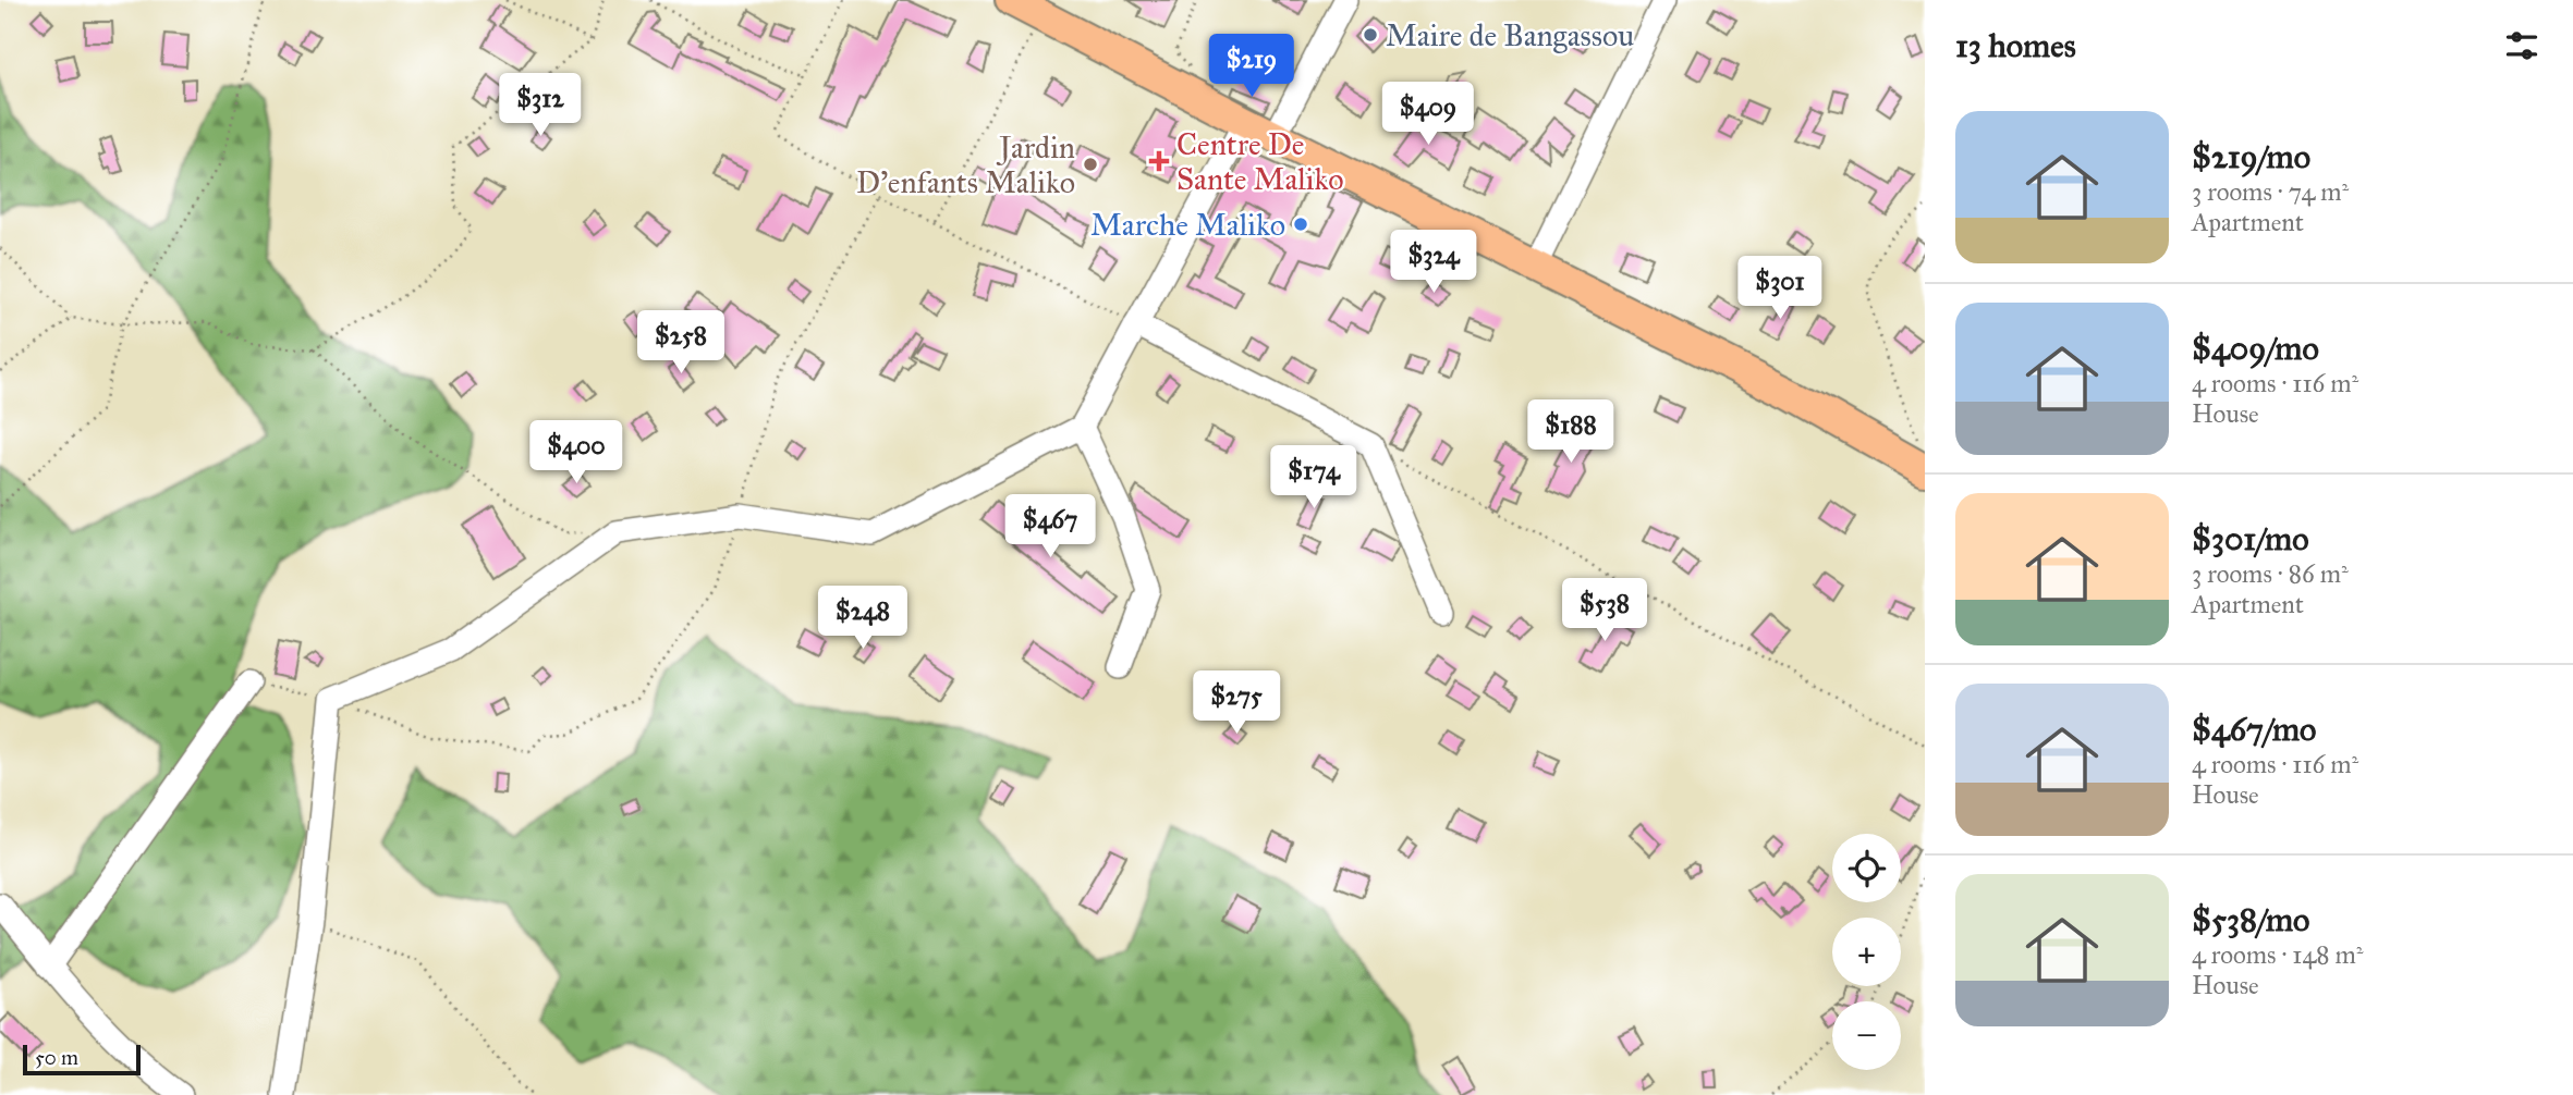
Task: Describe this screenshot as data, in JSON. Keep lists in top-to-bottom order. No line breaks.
{"places":{"other":["Maire de Bangassou","Jardin D'enfants Maliko","Marche Maliko"],"health":["Centre De Sante Maliko"]},"scale_bar":"50 m","page":{"heading":"13 homes","price":["$219","$312","$409","$324","$301","$258","$188","$400","$174","$467","$538","$248","$275"],"list":[{"name":"$219/mo","note":"3 rooms · 74 m² · Apartment"},{"name":"$409/mo","note":"4 rooms · 116 m² · House"},{"name":"$301/mo","note":"3 rooms · 86 m² · Apartment"},{"name":"$467/mo","note":"4 rooms · 116 m² · House"},{"name":"$538/mo","note":"4 rooms · 148 m² · House"}],"map_buttons":["+","−"],"scale":"50 m"}}
